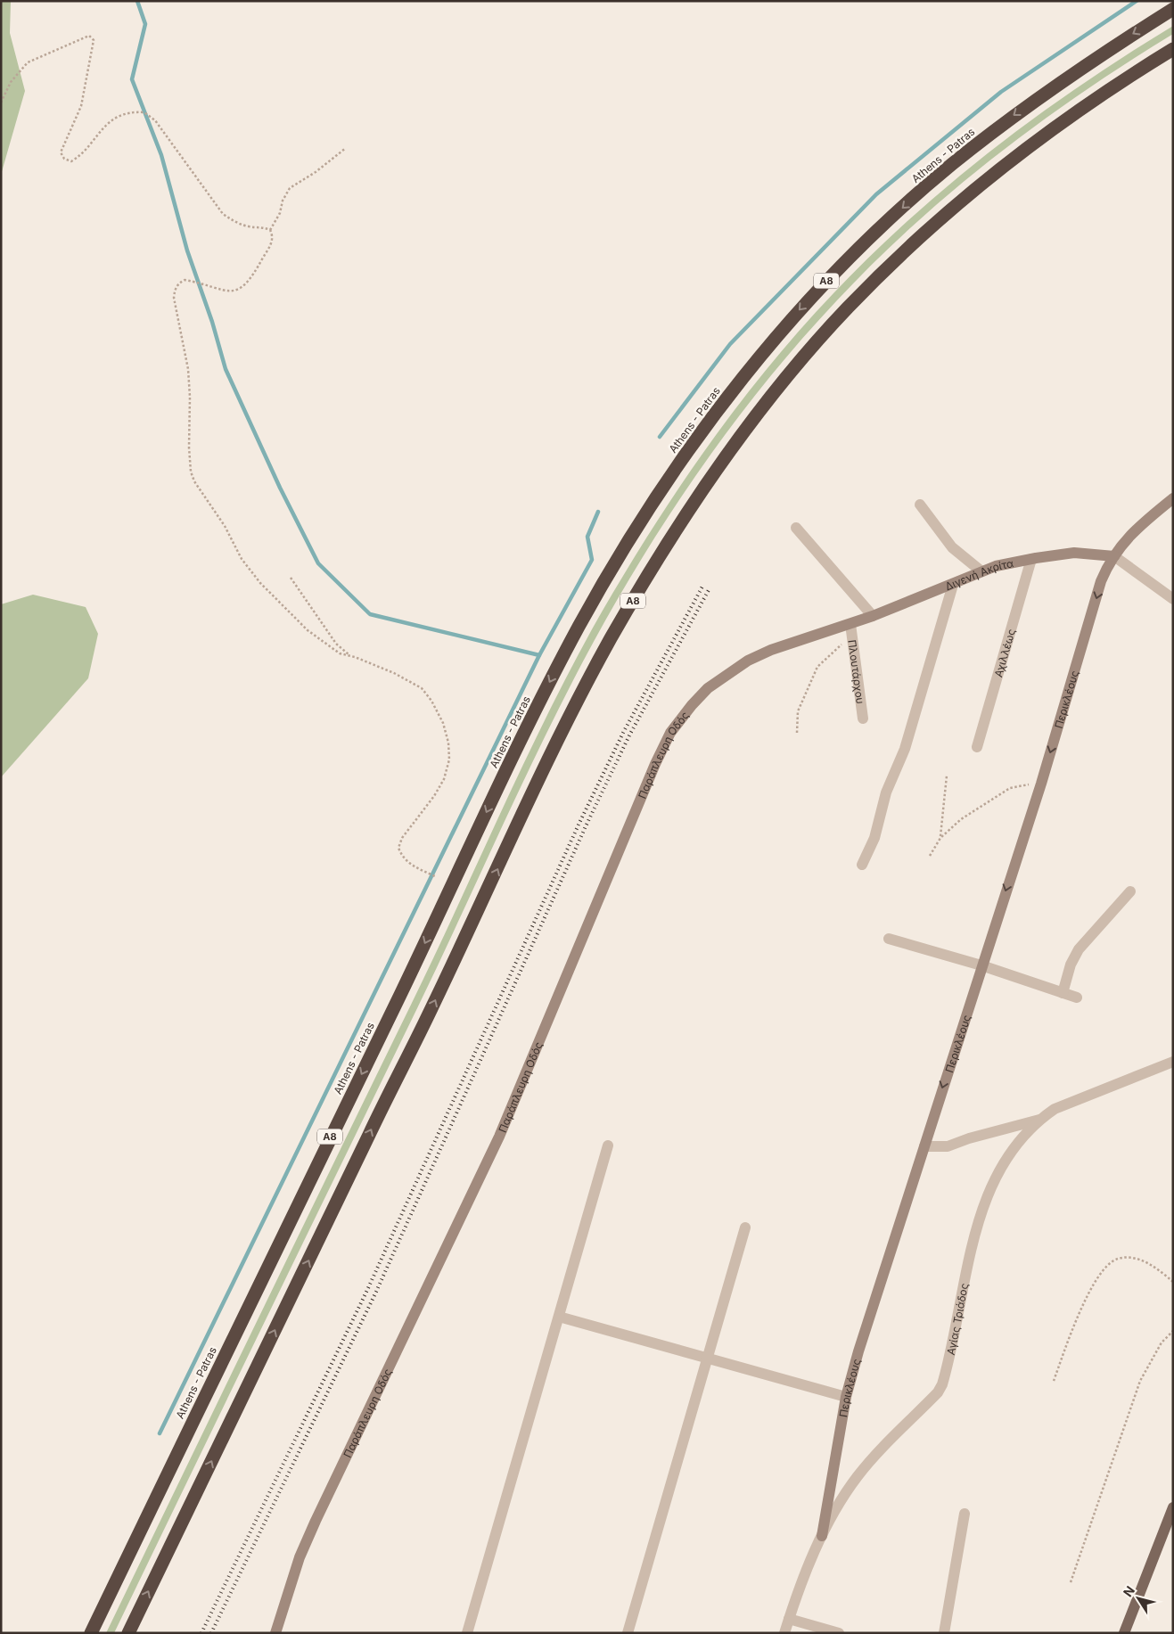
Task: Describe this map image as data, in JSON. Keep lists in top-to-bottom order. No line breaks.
{"streets":{"highway":["Athens - Patras","Α8"],"main road":["Διγενή Ακρίτα","Περικλέους","Παράπλευρη Οδός"],"street":["Αχιλλέως","Πλουτάρχου","Αγίας Τριάδος"]},"crossings":[["Διγενή Ακρίτα","Αχιλλέως"],["Διγενή Ακρίτα","Πλουτάρχου"],["Διγενή Ακρίτα","Περικλέους"],["Διγενή Ακρίτα","Παράπλευρη Οδός"],["Πλουτάρχου","Παράπλευρη Οδός"],["Περικλέους","Αγίας Τριάδος"]],"one_way":["Περικλέους"],"north":"top left"}
